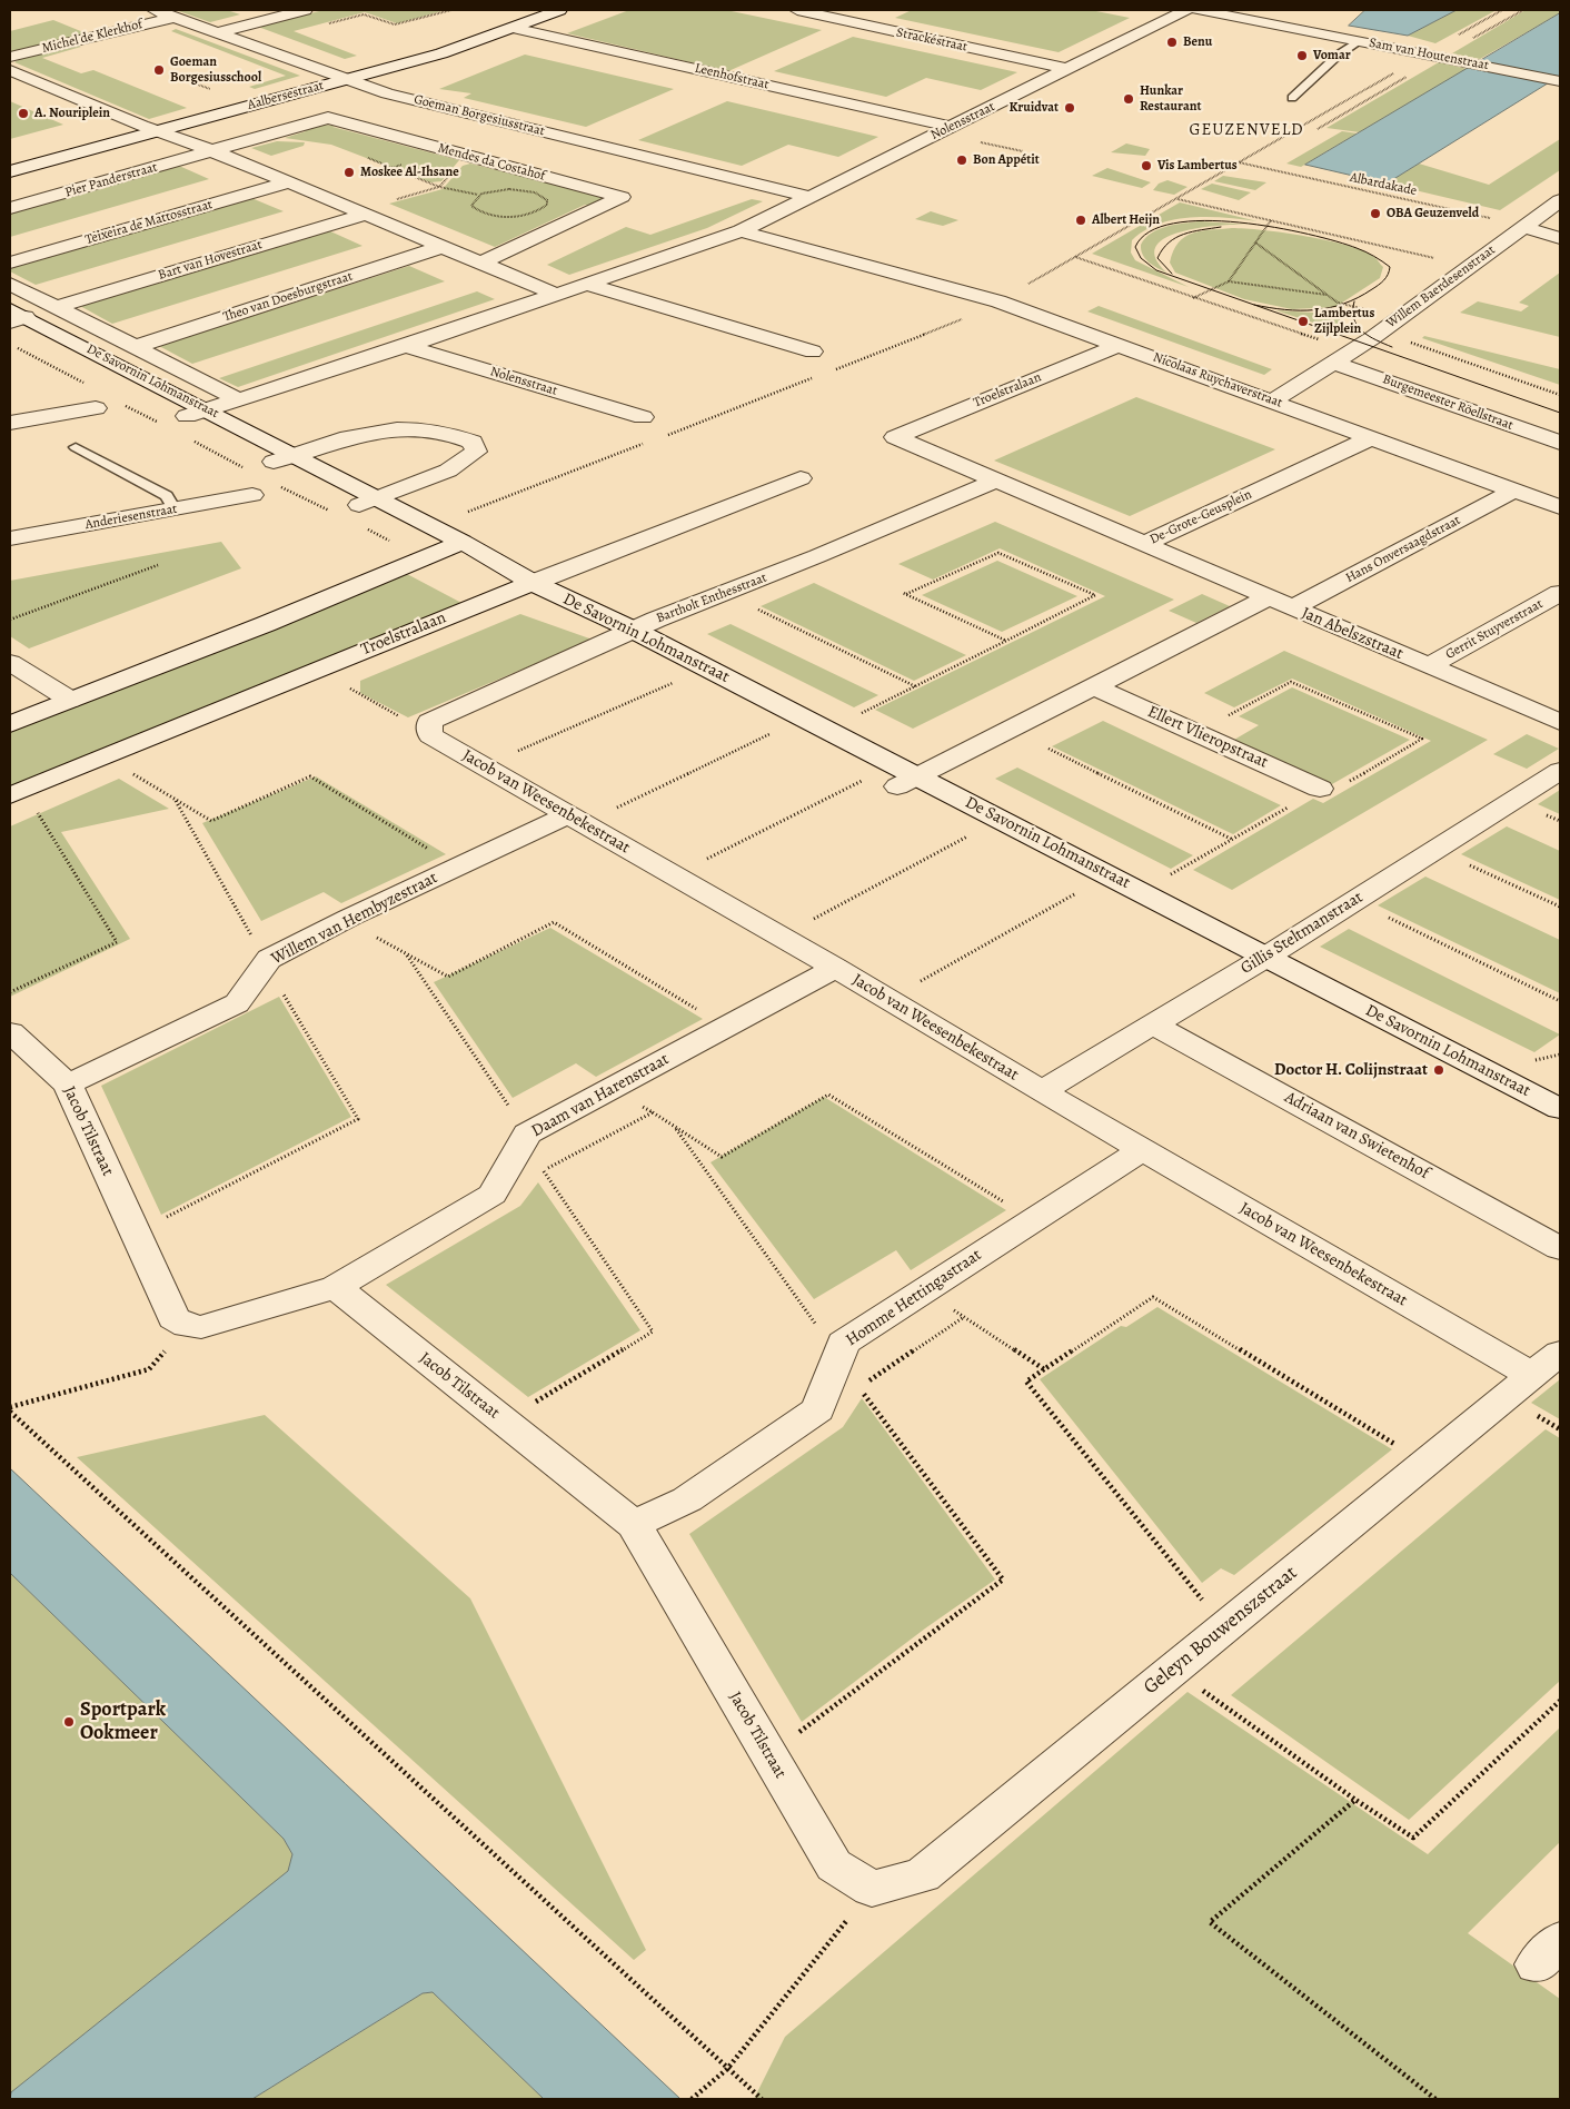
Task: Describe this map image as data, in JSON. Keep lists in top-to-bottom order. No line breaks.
{"streets":{"street":["Michel de Klerkhof","Strackéstraat","Sam van Houtenstraat","Leenhofstraat","Aalbersestraat","Goeman Borgesiusstraat","Nolensstraat","Mendes da Costahof","Pier Panderstraat","Teixeira de Mattosstraat","Bart van Hovestraat","Willem Baerdesenstraat","Theo van Doesburgstraat","Nicolaas Ruychaverstraat","De Savornin Lohmanstraat","Troelstralaan","Burgemeester Röellstraat","Anderiesenstraat","De-Grote-Geusplein","Hans Onversaagdstraat","Bartholt Enthesstraat","Gerrit Stuyverstraat","Jan Abelszstraat","Ellert Vlieropstraat","Jacob van Weesenbekestraat","Willem van Hembyzestraat","Gillis Steltmanstraat","Daam van Harenstraat","Jacob Tilstraat","Adriaan van Swietenhof","Homme Hettingastraat","Geleyn Bouwenszstraat"],"path":["Albardakade"]},"crossings":[["Michel de Klerkhof","Goeman Borgesiusstraat"],["Strackéstraat","Nolensstraat"],["Leenhofstraat","Aalbersestraat"],["Leenhofstraat","Nolensstraat"],["Aalbersestraat","Goeman Borgesiusstraat"],["Goeman Borgesiusstraat","Nolensstraat"],["Nolensstraat","Nicolaas Ruychaverstraat"],["Nolensstraat","De Savornin Lohmanstraat"],["Mendes da Costahof","Pier Panderstraat"],["Albardakade","Willem Baerdesenstraat"],["Bart van Hovestraat","De Savornin Lohmanstraat"],["Willem Baerdesenstraat","Nicolaas Ruychaverstraat"],["Willem Baerdesenstraat","Burgemeester Röellstraat"],["Theo van Doesburgstraat","De Savornin Lohmanstraat"],["Nicolaas Ruychaverstraat","Troelstralaan"],["Nicolaas Ruychaverstraat","De-Grote-Geusplein"],["Nicolaas Ruychaverstraat","Hans Onversaagdstraat"],["De Savornin Lohmanstraat","Troelstralaan"],["De Savornin Lohmanstraat","Bartholt Enthesstraat"],["De Savornin Lohmanstraat","Gillis Steltmanstraat"],["Troelstralaan","De-Grote-Geusplein"],["Troelstralaan","Bartholt Enthesstraat"],["De-Grote-Geusplein","Bartholt Enthesstraat"],["De-Grote-Geusplein","Jan Abelszstraat"],["Hans Onversaagdstraat","Jan Abelszstraat"],["Bartholt Enthesstraat","Jacob van Weesenbekestraat"],["Gerrit Stuyverstraat","Jan Abelszstraat"],["Jacob van Weesenbekestraat","Willem van Hembyzestraat"],["Jacob van Weesenbekestraat","Gillis Steltmanstraat"],["Jacob van Weesenbekestraat","Daam van Harenstraat"],["Jacob van Weesenbekestraat","Homme Hettingastraat"],["Jacob van Weesenbekestraat","Geleyn Bouwenszstraat"],["Willem van Hembyzestraat","Jacob Tilstraat"],["Gillis Steltmanstraat","Adriaan van Swietenhof"],["Daam van Harenstraat","Jacob Tilstraat"],["Jacob Tilstraat","Homme Hettingastraat"],["Jacob Tilstraat","Geleyn Bouwenszstraat"]],"districts":["GEUZENVELD"],"places":["Benu","Vomar","Goeman Borgesiusschool","Hunkar Restaurant","Kruidvat","A. Nouriplein","Bon Appétit","Vis Lambertus","Moskee Al-Ihsane","OBA Geuzenveld","Albert Heijn","Lambertus Zijlplein","Doctor H. Colijnstraat","Sportpark Ookmeer"]}
